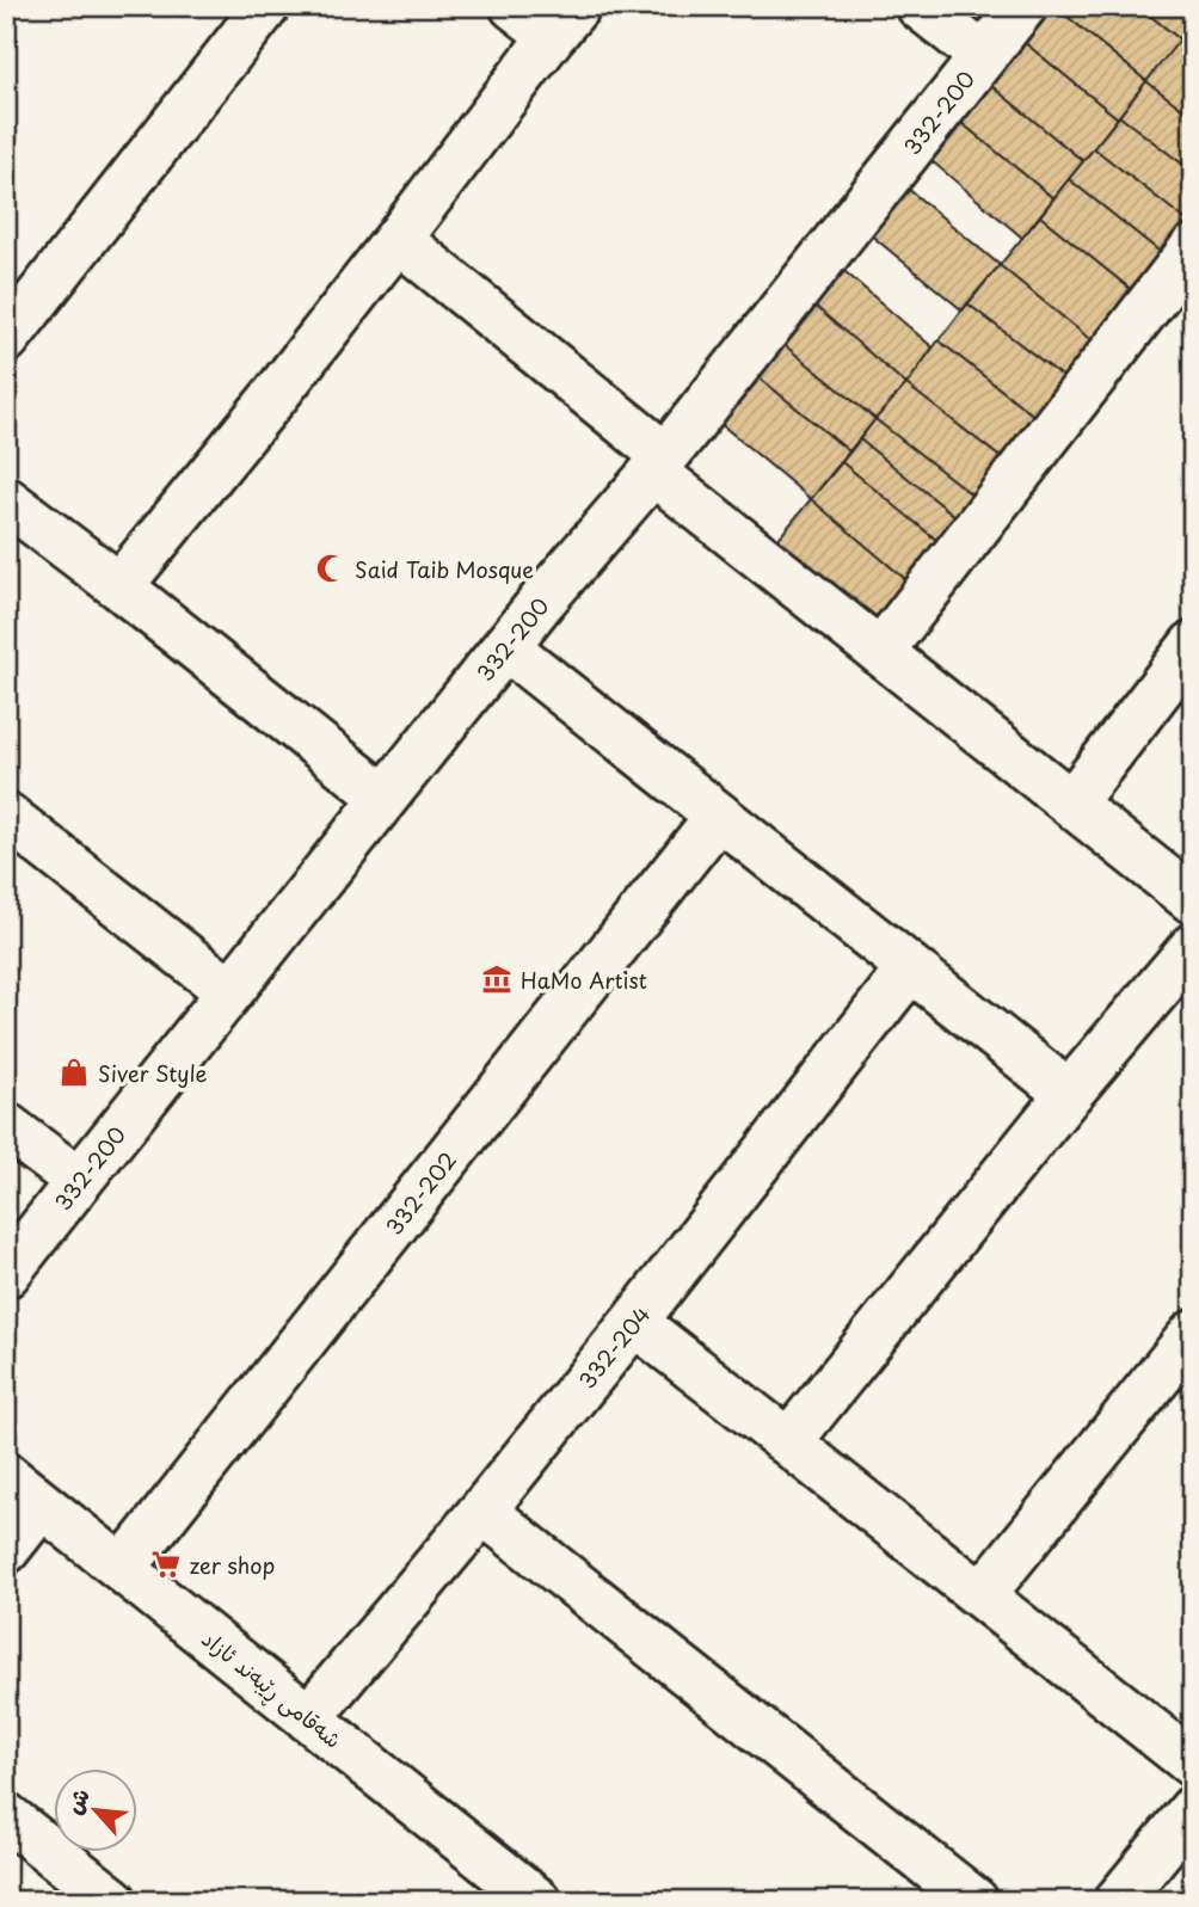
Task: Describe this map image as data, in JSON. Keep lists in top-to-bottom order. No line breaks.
{"streets":{"street":["332-200","332-202","332-204","شەقامی ڕێبەند ئازاد"]},"crossings":[["332-202","شەقامی ڕێبەند ئازاد"],["332-204","شەقامی ڕێبەند ئازاد"]],"places":{"mosque":["Said Taib Mosque"],"museum":["HaMo Artist"],"shop":["Siver Style"],"supermarket":["zer shop"]},"north":"top left"}
